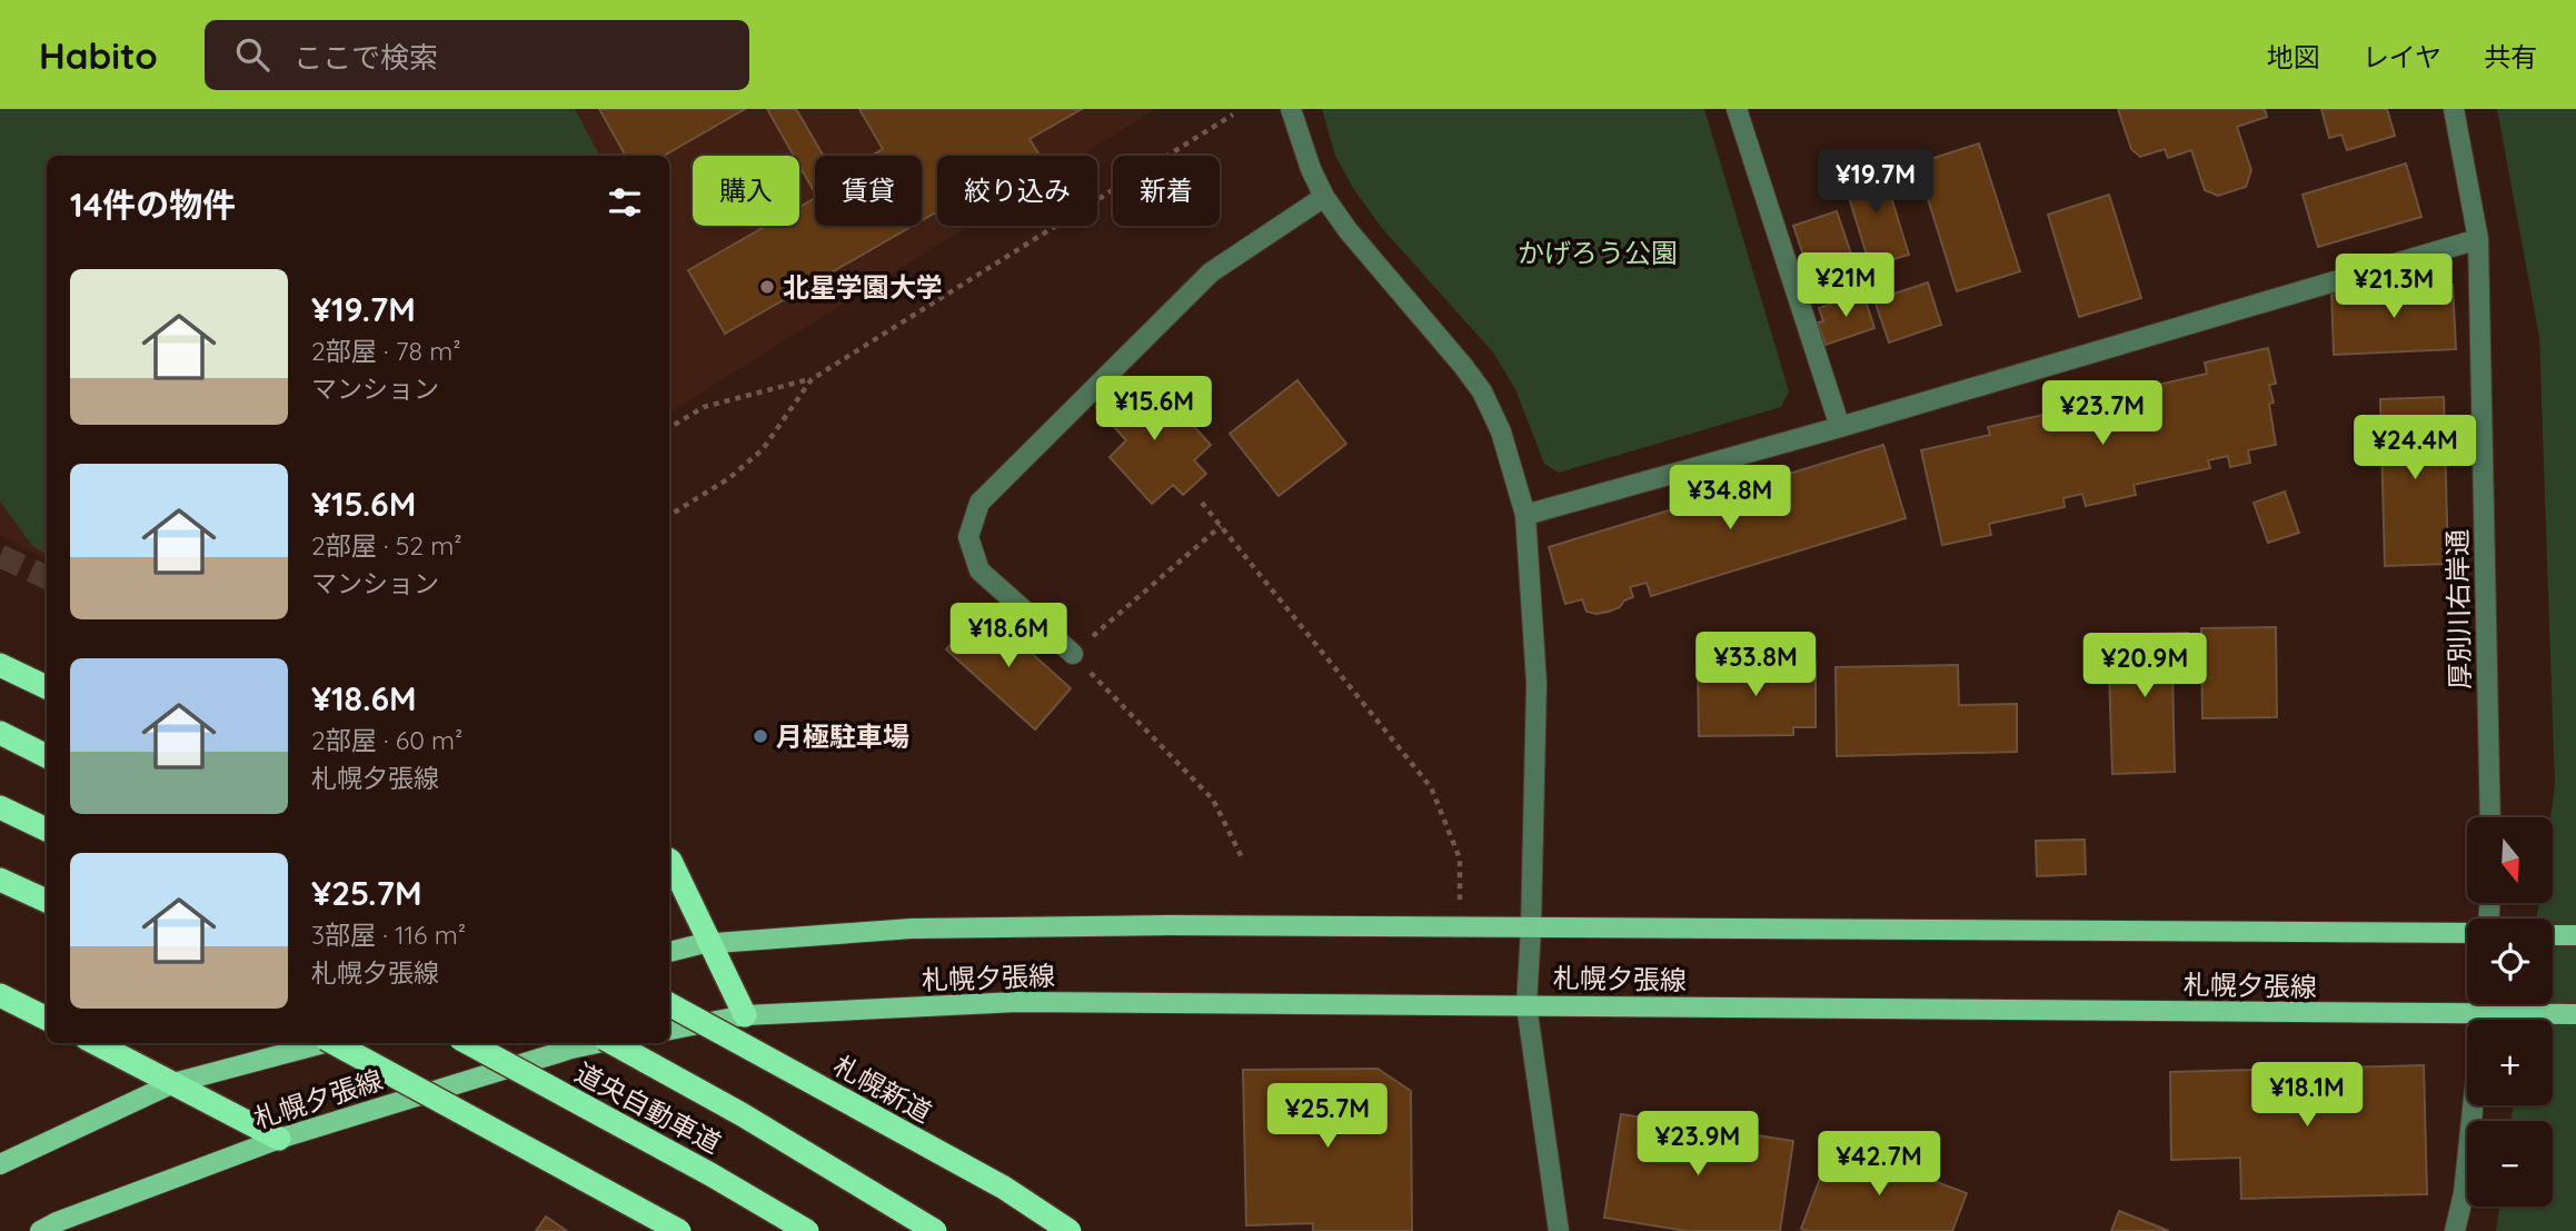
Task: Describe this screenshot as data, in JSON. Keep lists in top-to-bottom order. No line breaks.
{"streets":{"highway":["札幌新道","道央自動車道"],"main road":["札幌夕張線"],"street":["厚別川右岸通"]},"parks":["かげろう公園"],"places":["北星学園大学","月極駐車場"],"north":"bottom","page":{"header":"Habito","search":"ここで検索","nav":["地図","レイヤ","共有"],"price":["¥19.7M","¥21M","¥21.3M","¥15.6M","¥23.7M","¥24.4M","¥34.8M","¥18.6M","¥33.8M","¥20.9M","¥18.1M","¥25.7M","¥23.9M","¥42.7M"],"chip":["購入","賃貸","絞り込み","新着"],"heading":"14件の物件","list":[{"name":"¥19.7M","note":"2部屋 · 78 m² · マンション"},{"name":"¥15.6M","note":"2部屋 · 52 m² · マンション"},{"name":"¥18.6M","note":"2部屋 · 60 m² · 札幌夕張線"},{"name":"¥25.7M","note":"3部屋 · 116 m² · 札幌夕張線"}],"map_buttons":["+","−"]}}
